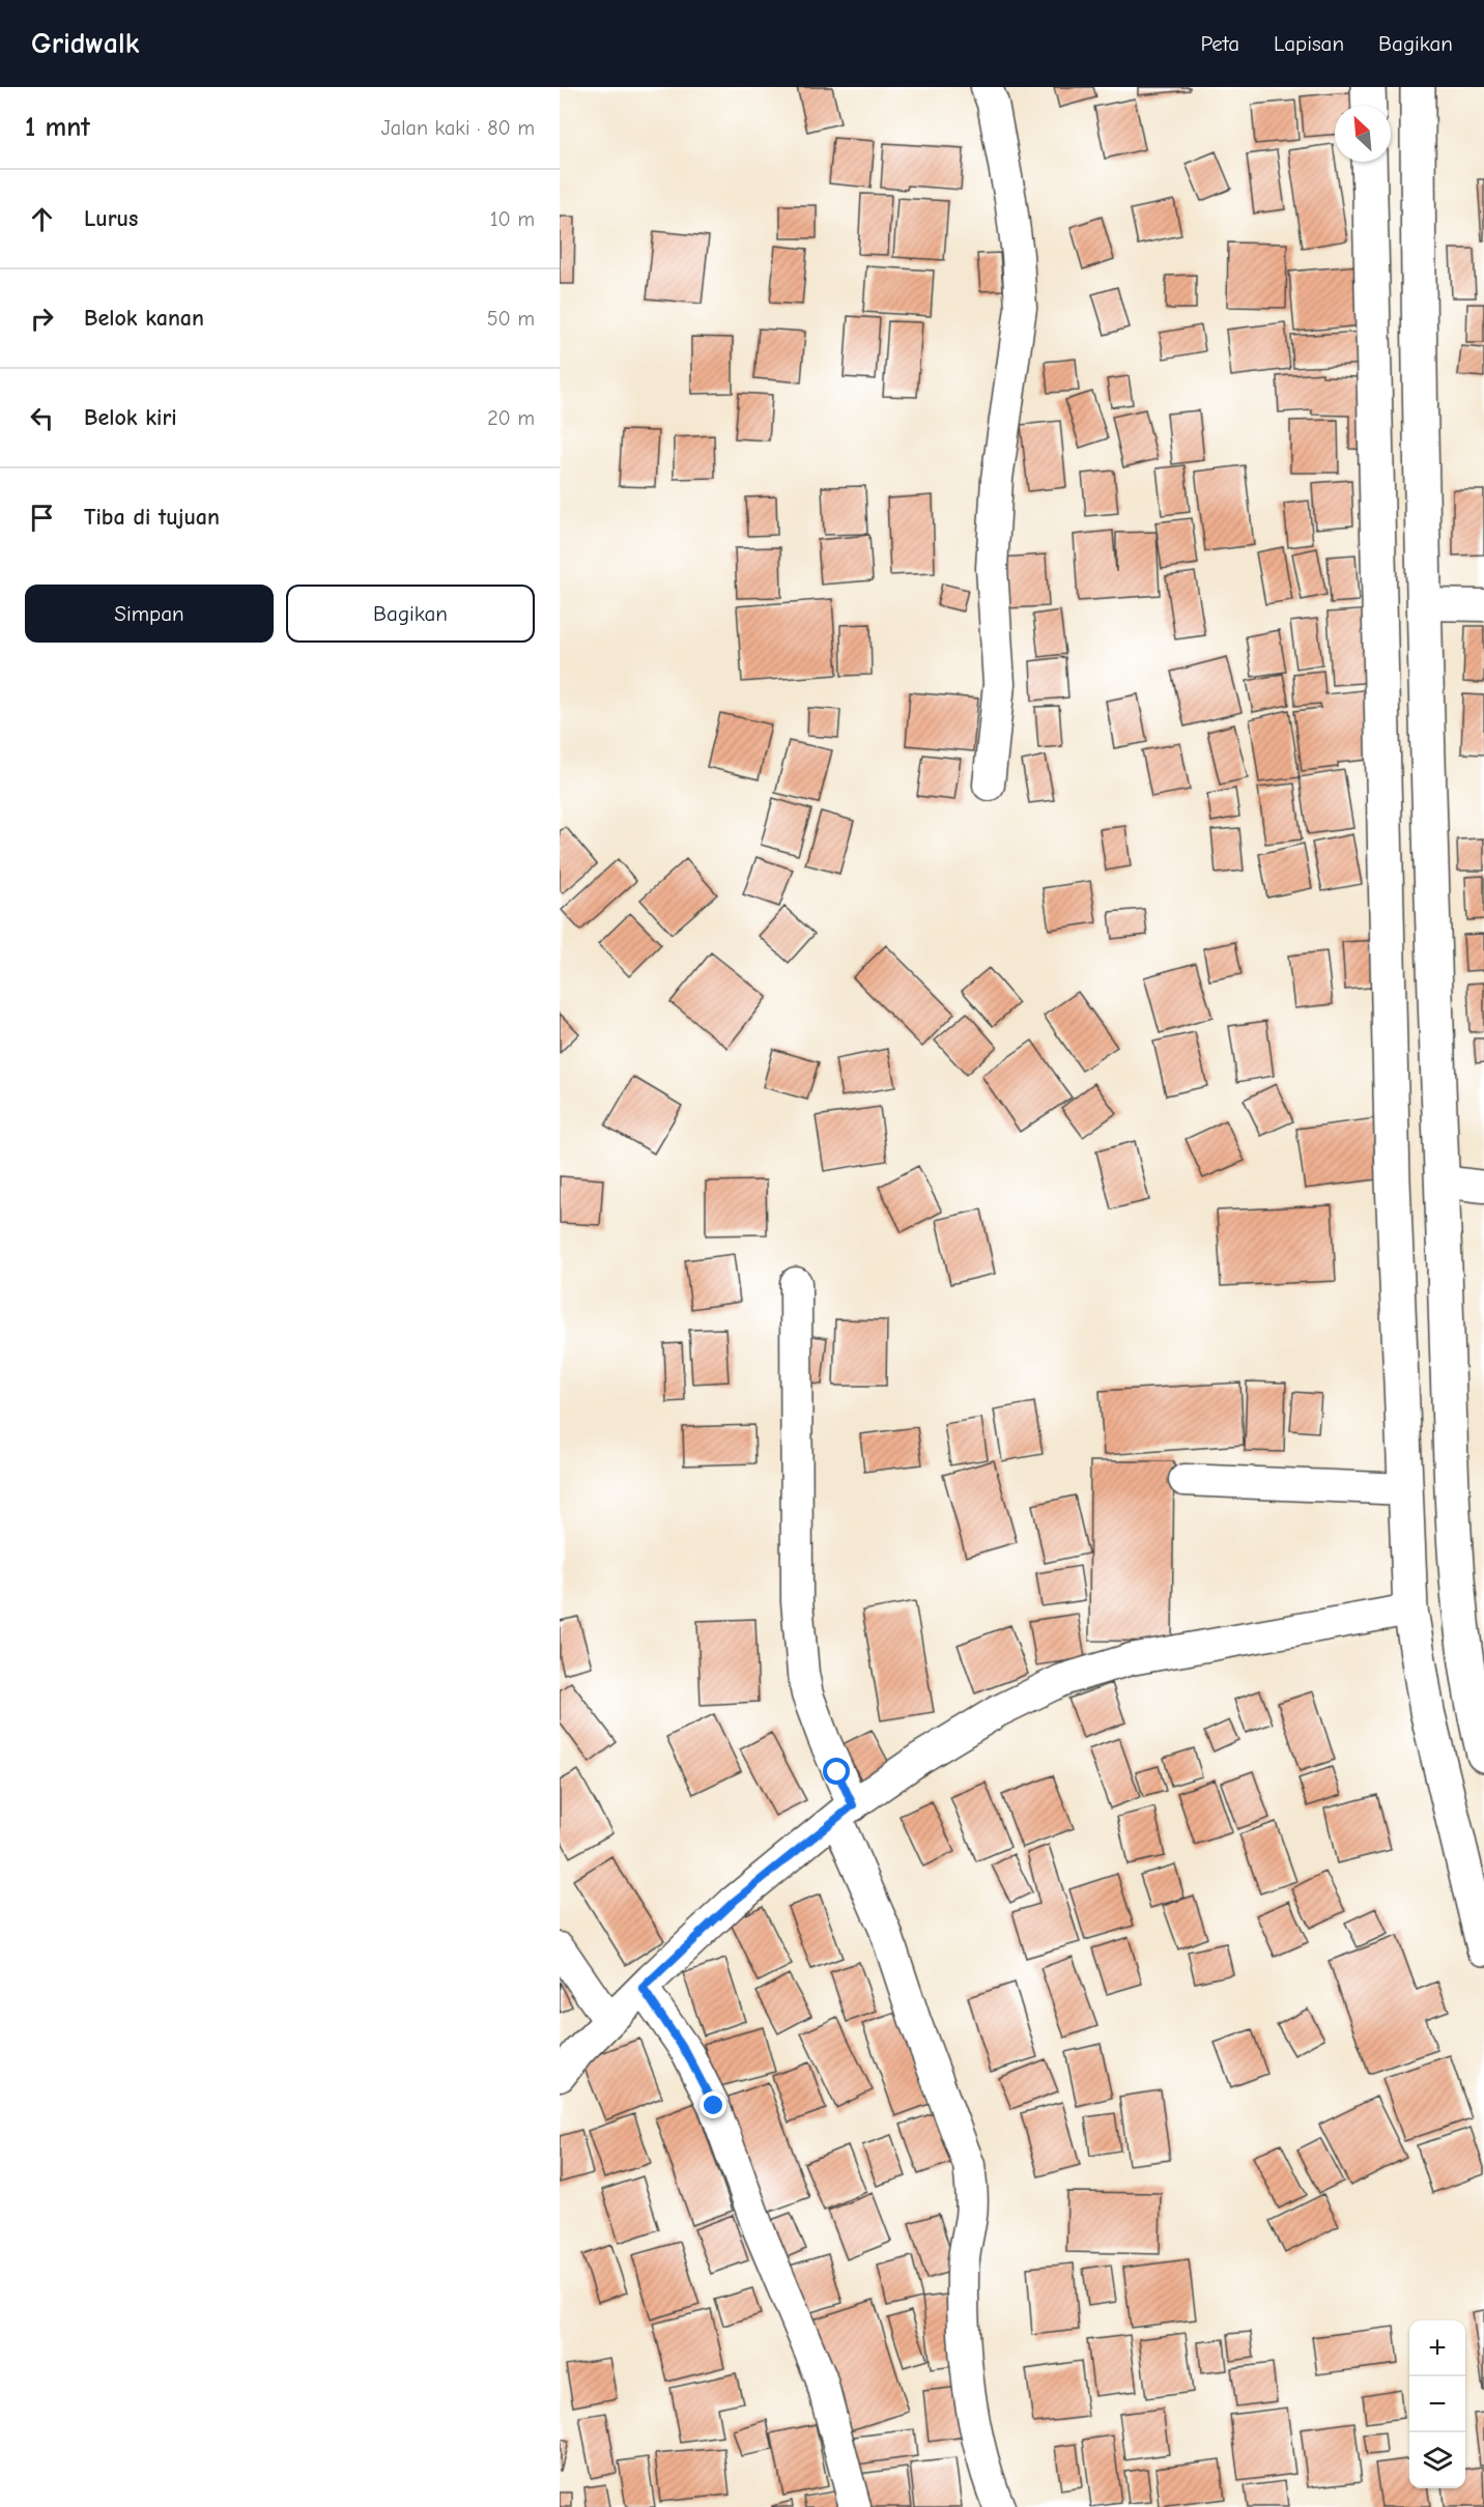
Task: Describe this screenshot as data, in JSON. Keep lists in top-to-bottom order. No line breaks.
{"north":"top left","page":{"header":"Gridwalk","nav":["Peta","Lapisan","Bagikan"],"heading":["1 mnt","Jalan kaki · 80 m"],"list":[["Lurus","10 m"],["Belok kanan","50 m"],["Belok kiri","20 m"],"Tiba di tujuan"],"buttons":["Simpan","Bagikan"],"map_buttons":["+","−"]}}
